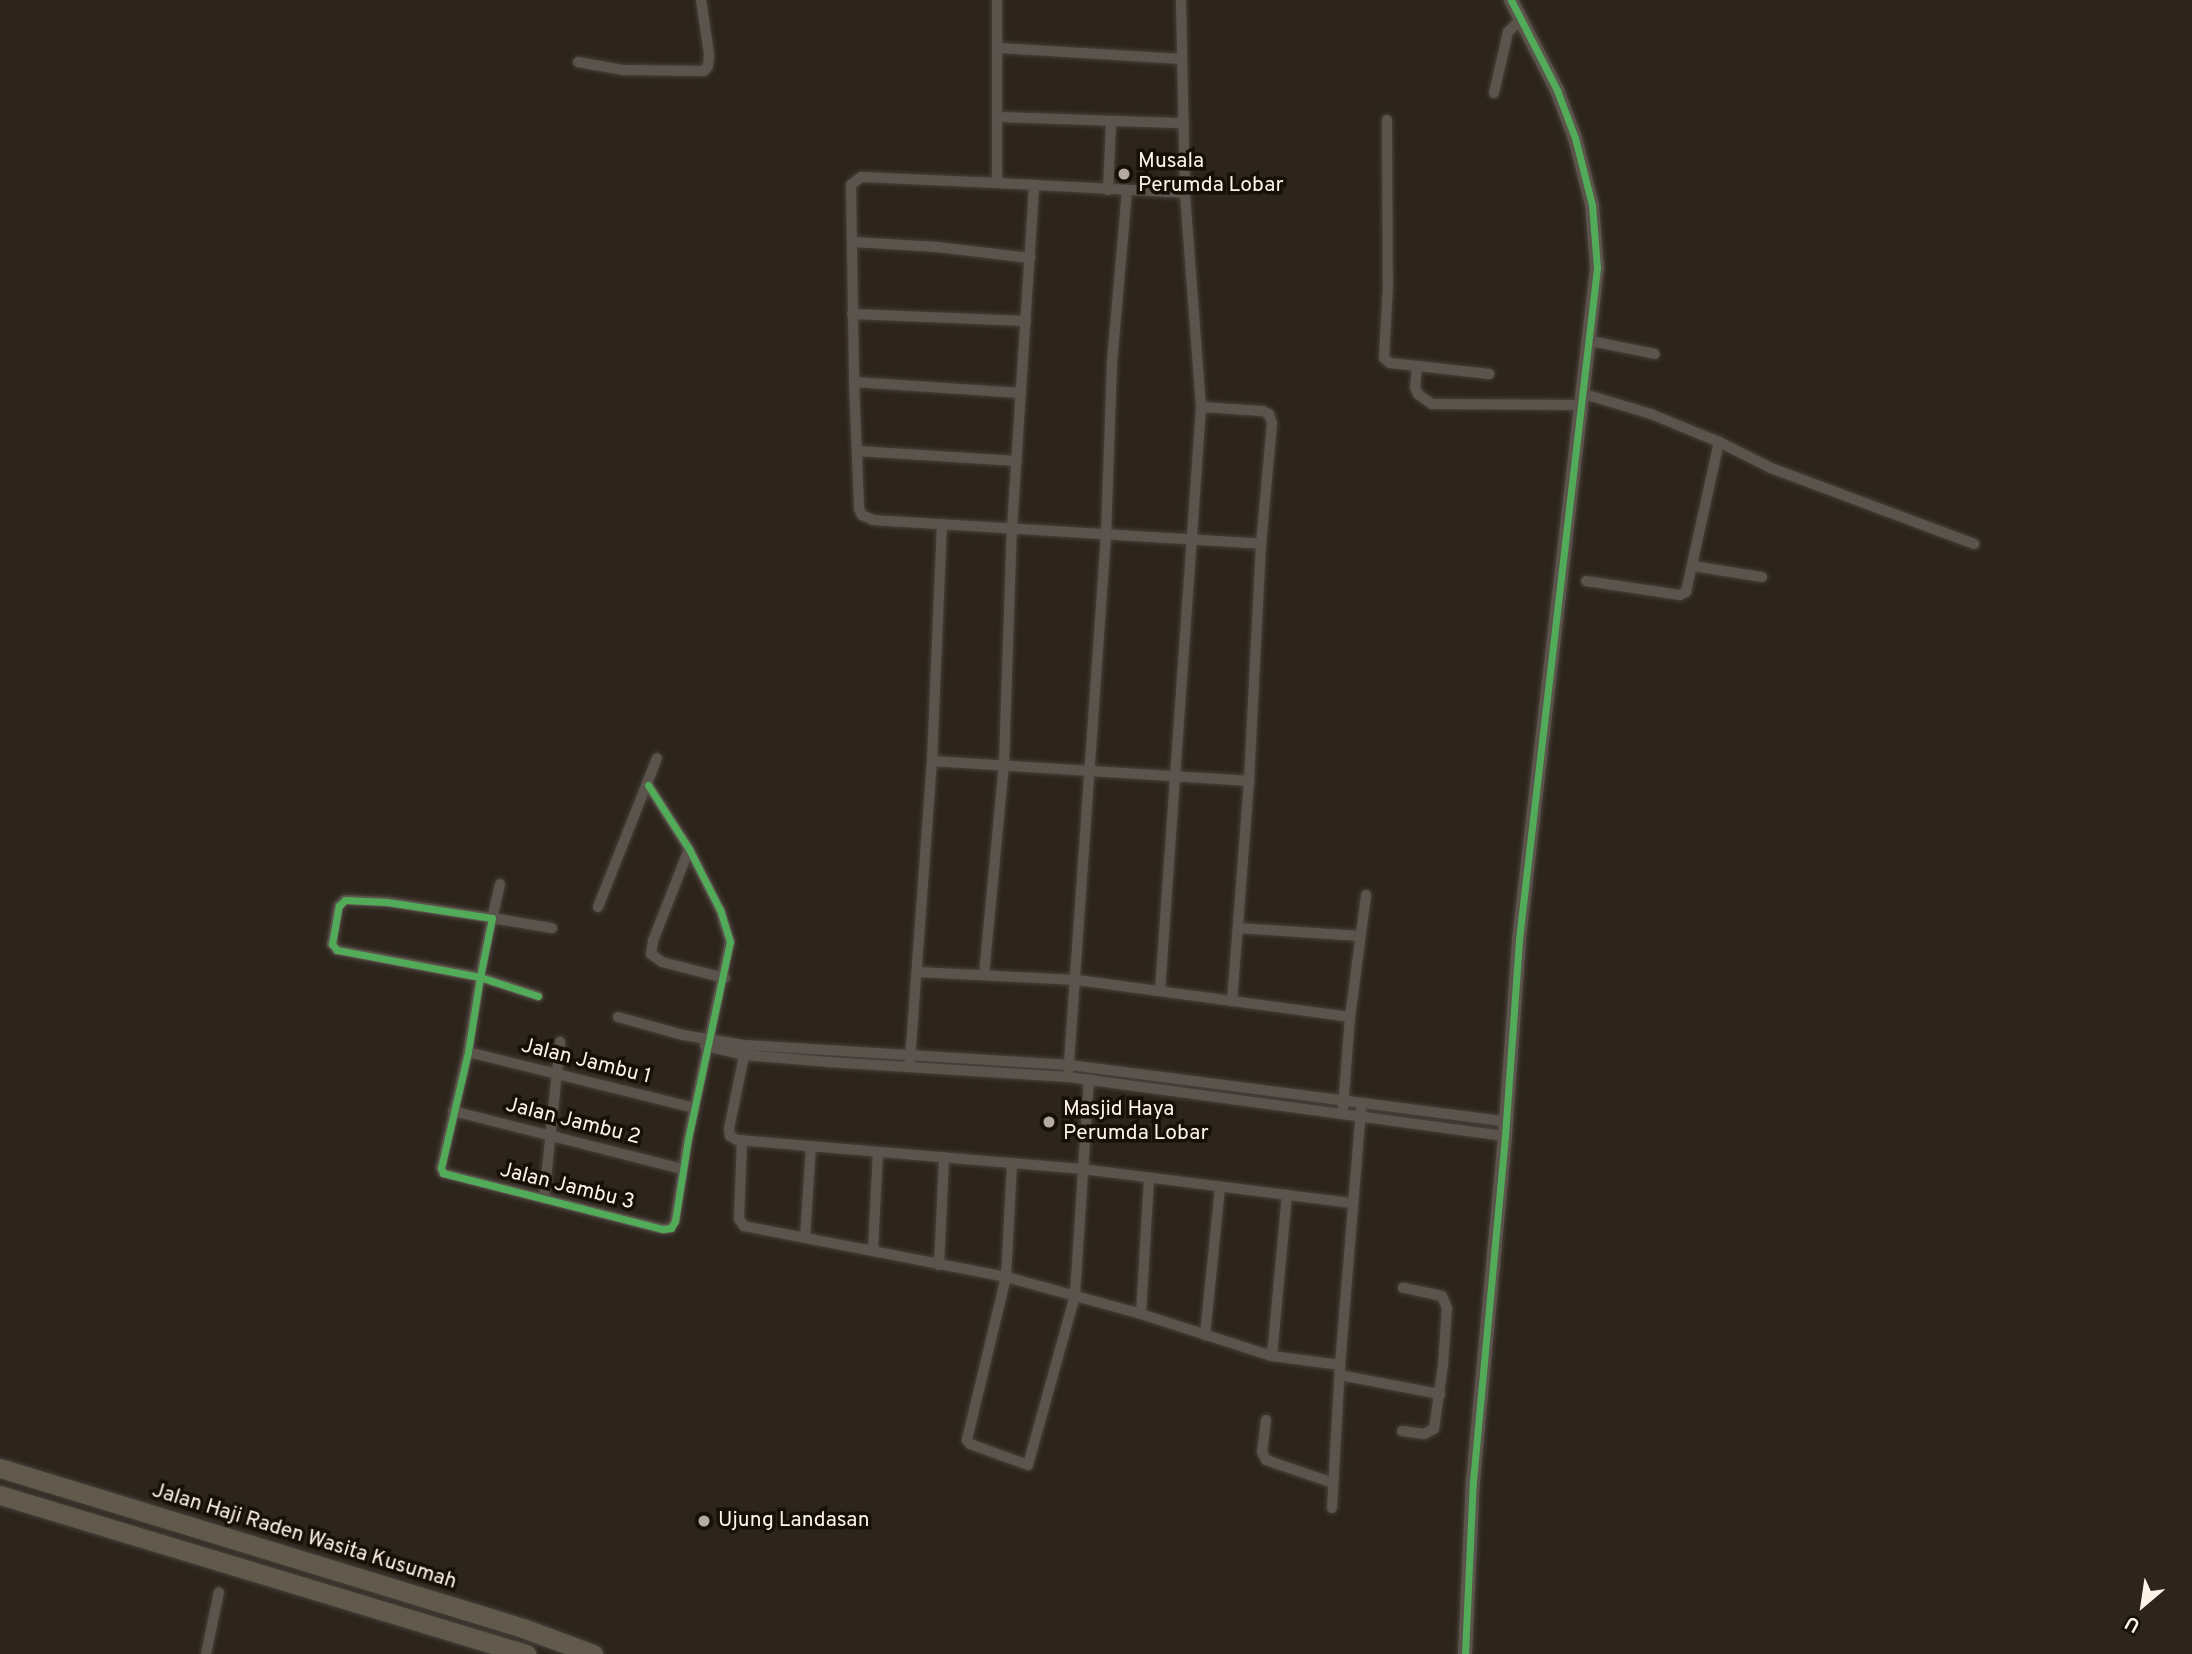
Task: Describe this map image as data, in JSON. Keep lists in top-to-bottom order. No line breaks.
{"streets":{"highway":["Jalan Haji Raden Wasita Kusumah"],"street":["Jalan Jambu 1","Jalan Jambu 2","Jalan Jambu 3"]},"crossings":[["Jalan Jambu 2","Jalan Jambu 3"]],"places":["Musala Perumda Lobar","Masjid Haya Perumda Lobar","Ujung Landasan"],"north":"bottom left"}
